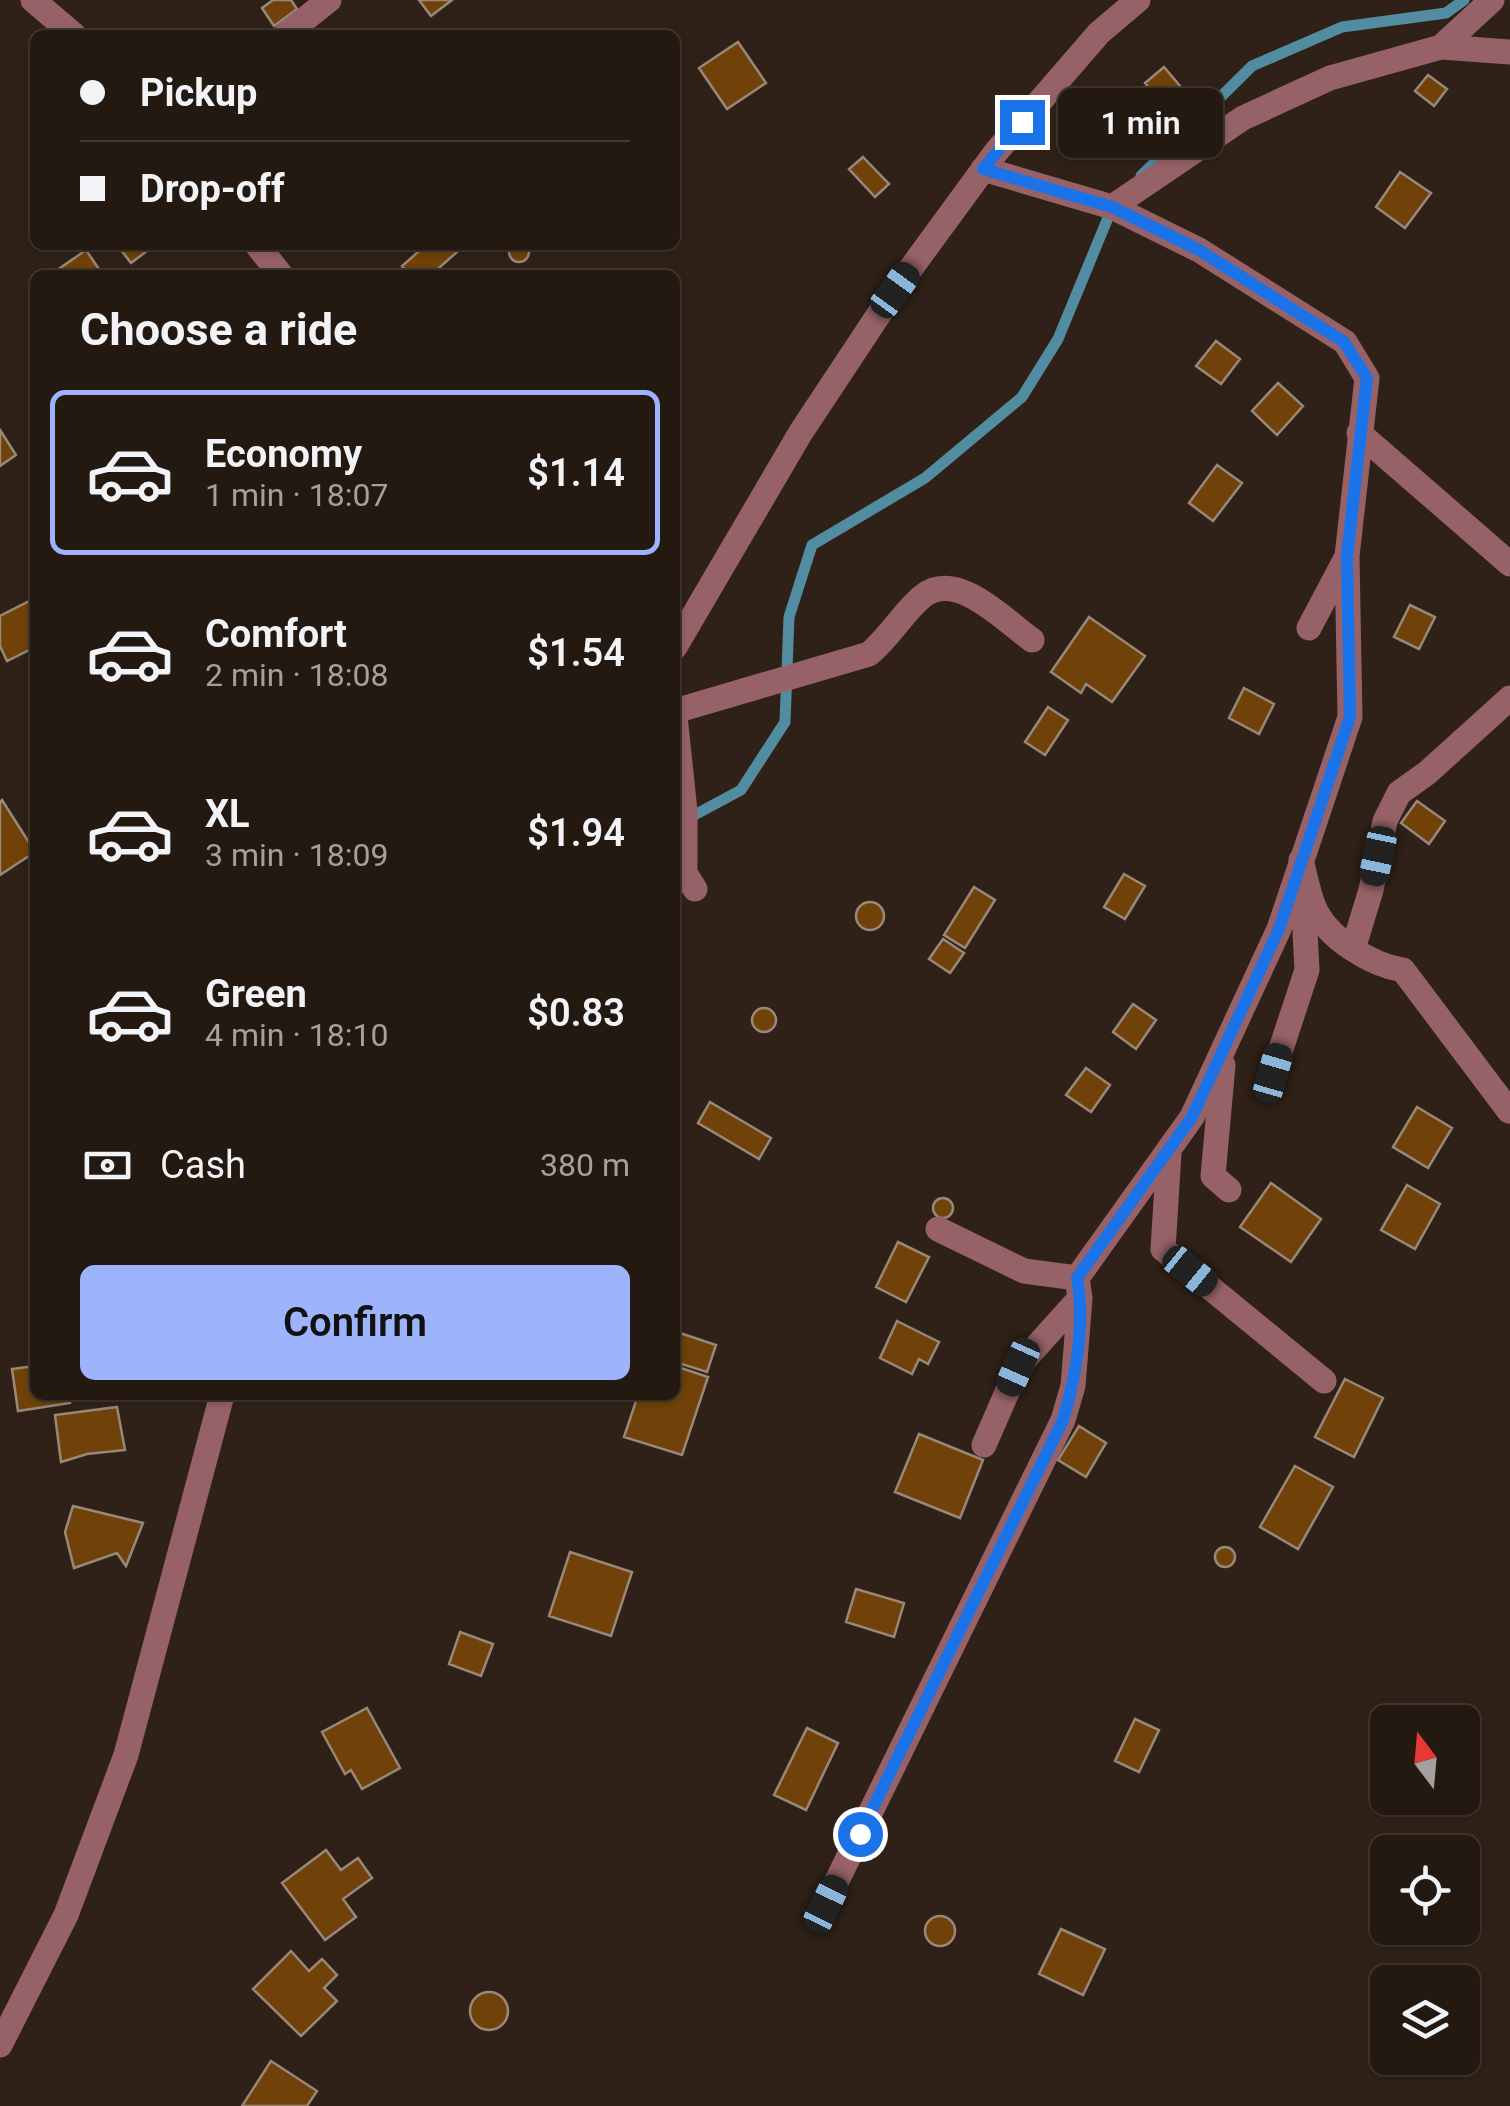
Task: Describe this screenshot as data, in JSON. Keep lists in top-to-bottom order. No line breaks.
{"north":"top","page":{"banner":["Pickup","Drop-off"],"bubble":"1 min","heading":"Choose a ride","list":[{"name":"Economy","note":"1 min · 18:07","value":"$1.14"},{"name":"Comfort","note":"2 min · 18:08","value":"$1.54"},{"name":"XL","note":"3 min · 18:09","value":"$1.94"},{"name":"Green","note":"4 min · 18:10","value":"$0.83"}],"pay":["Cash","380 m"],"buttons":"Confirm"}}
